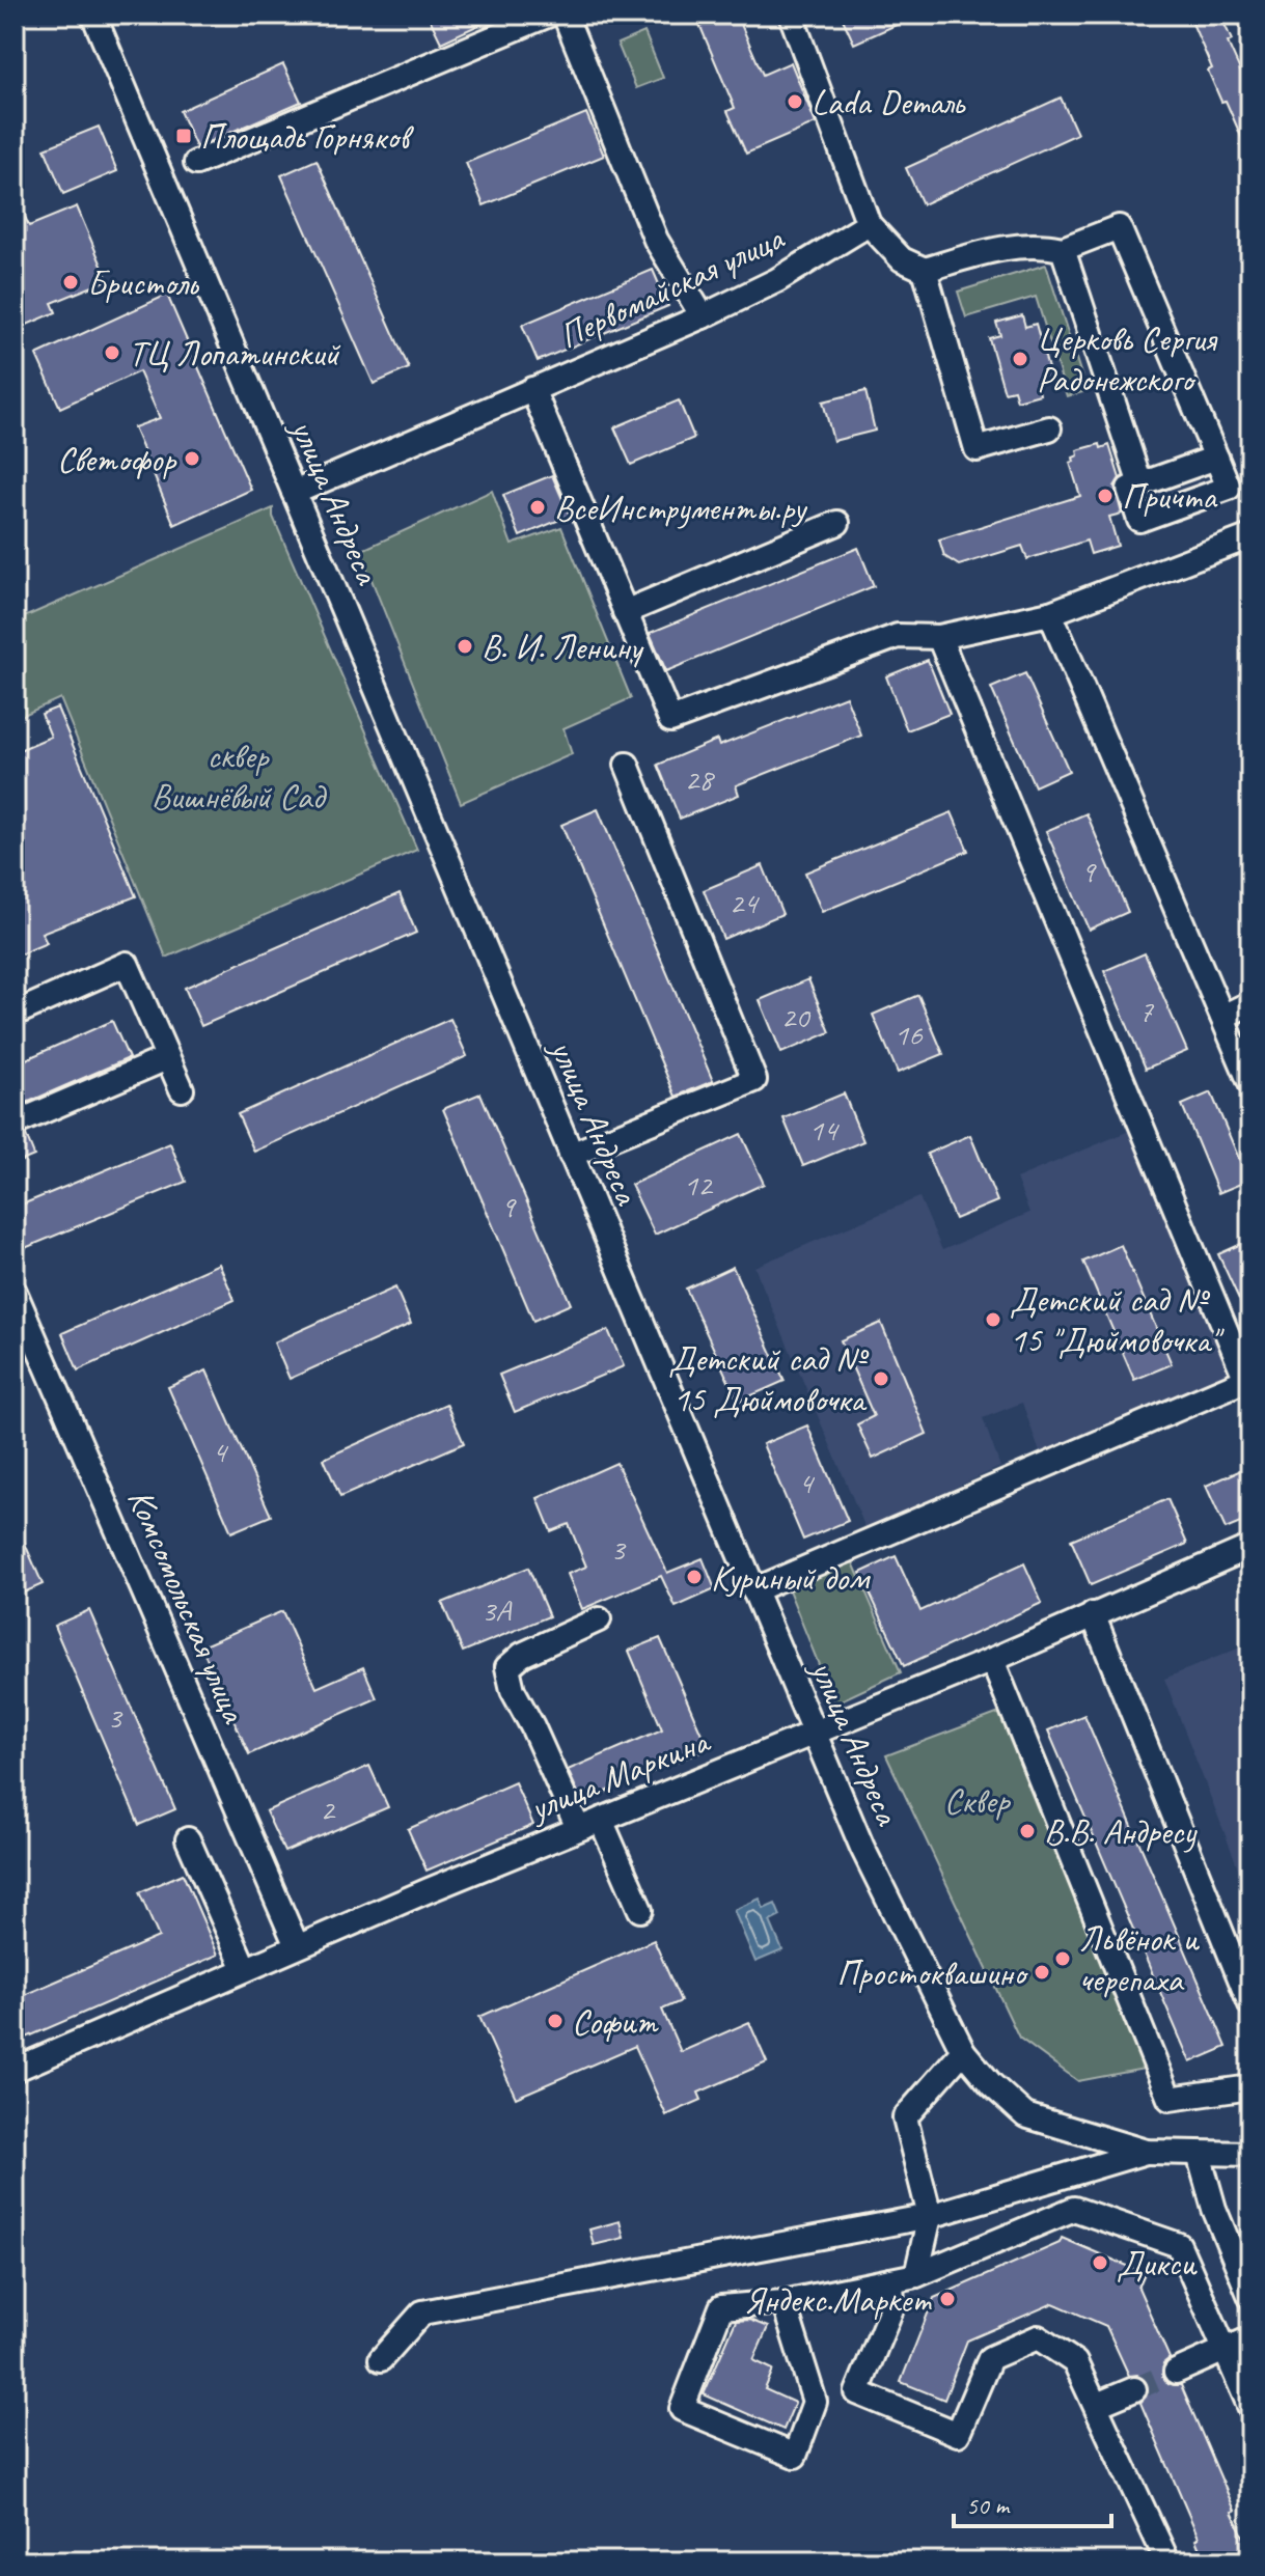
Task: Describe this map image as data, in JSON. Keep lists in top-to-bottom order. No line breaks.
{"streets":{"street":["Первомайская улица","улица Андреса","Комсомольская улица","улица Маркина"]},"crossings":[["Первомайская улица","улица Андреса"],["улица Андреса","улица Маркина"],["Комсомольская улица","улица Маркина"]],"parks":["сквер Вишнёвый Сад","Сквер"],"places":{"other":["Lada Dеталь","Бристоль","ТЦ Лопатинский","Церковь Сергия Радонежского","Светофор","Причта","ВсеИнструменты.ру","В. И. Ленину","Детский сад № 15 \"Дюймовочка\"","Детский сад № 15 Дюймовочка","Куриный дом","В.В. Андресу","Львёнок и черепаха","Простоквашино","Софит","Дикси","Яндекс.Маркет"],"transit":["Площадь Горняков"]},"house_numbers":["28","9","24","7","20","16","14","12","9","4","4","3","3А","3","2"],"scale_bar":"50 m"}
